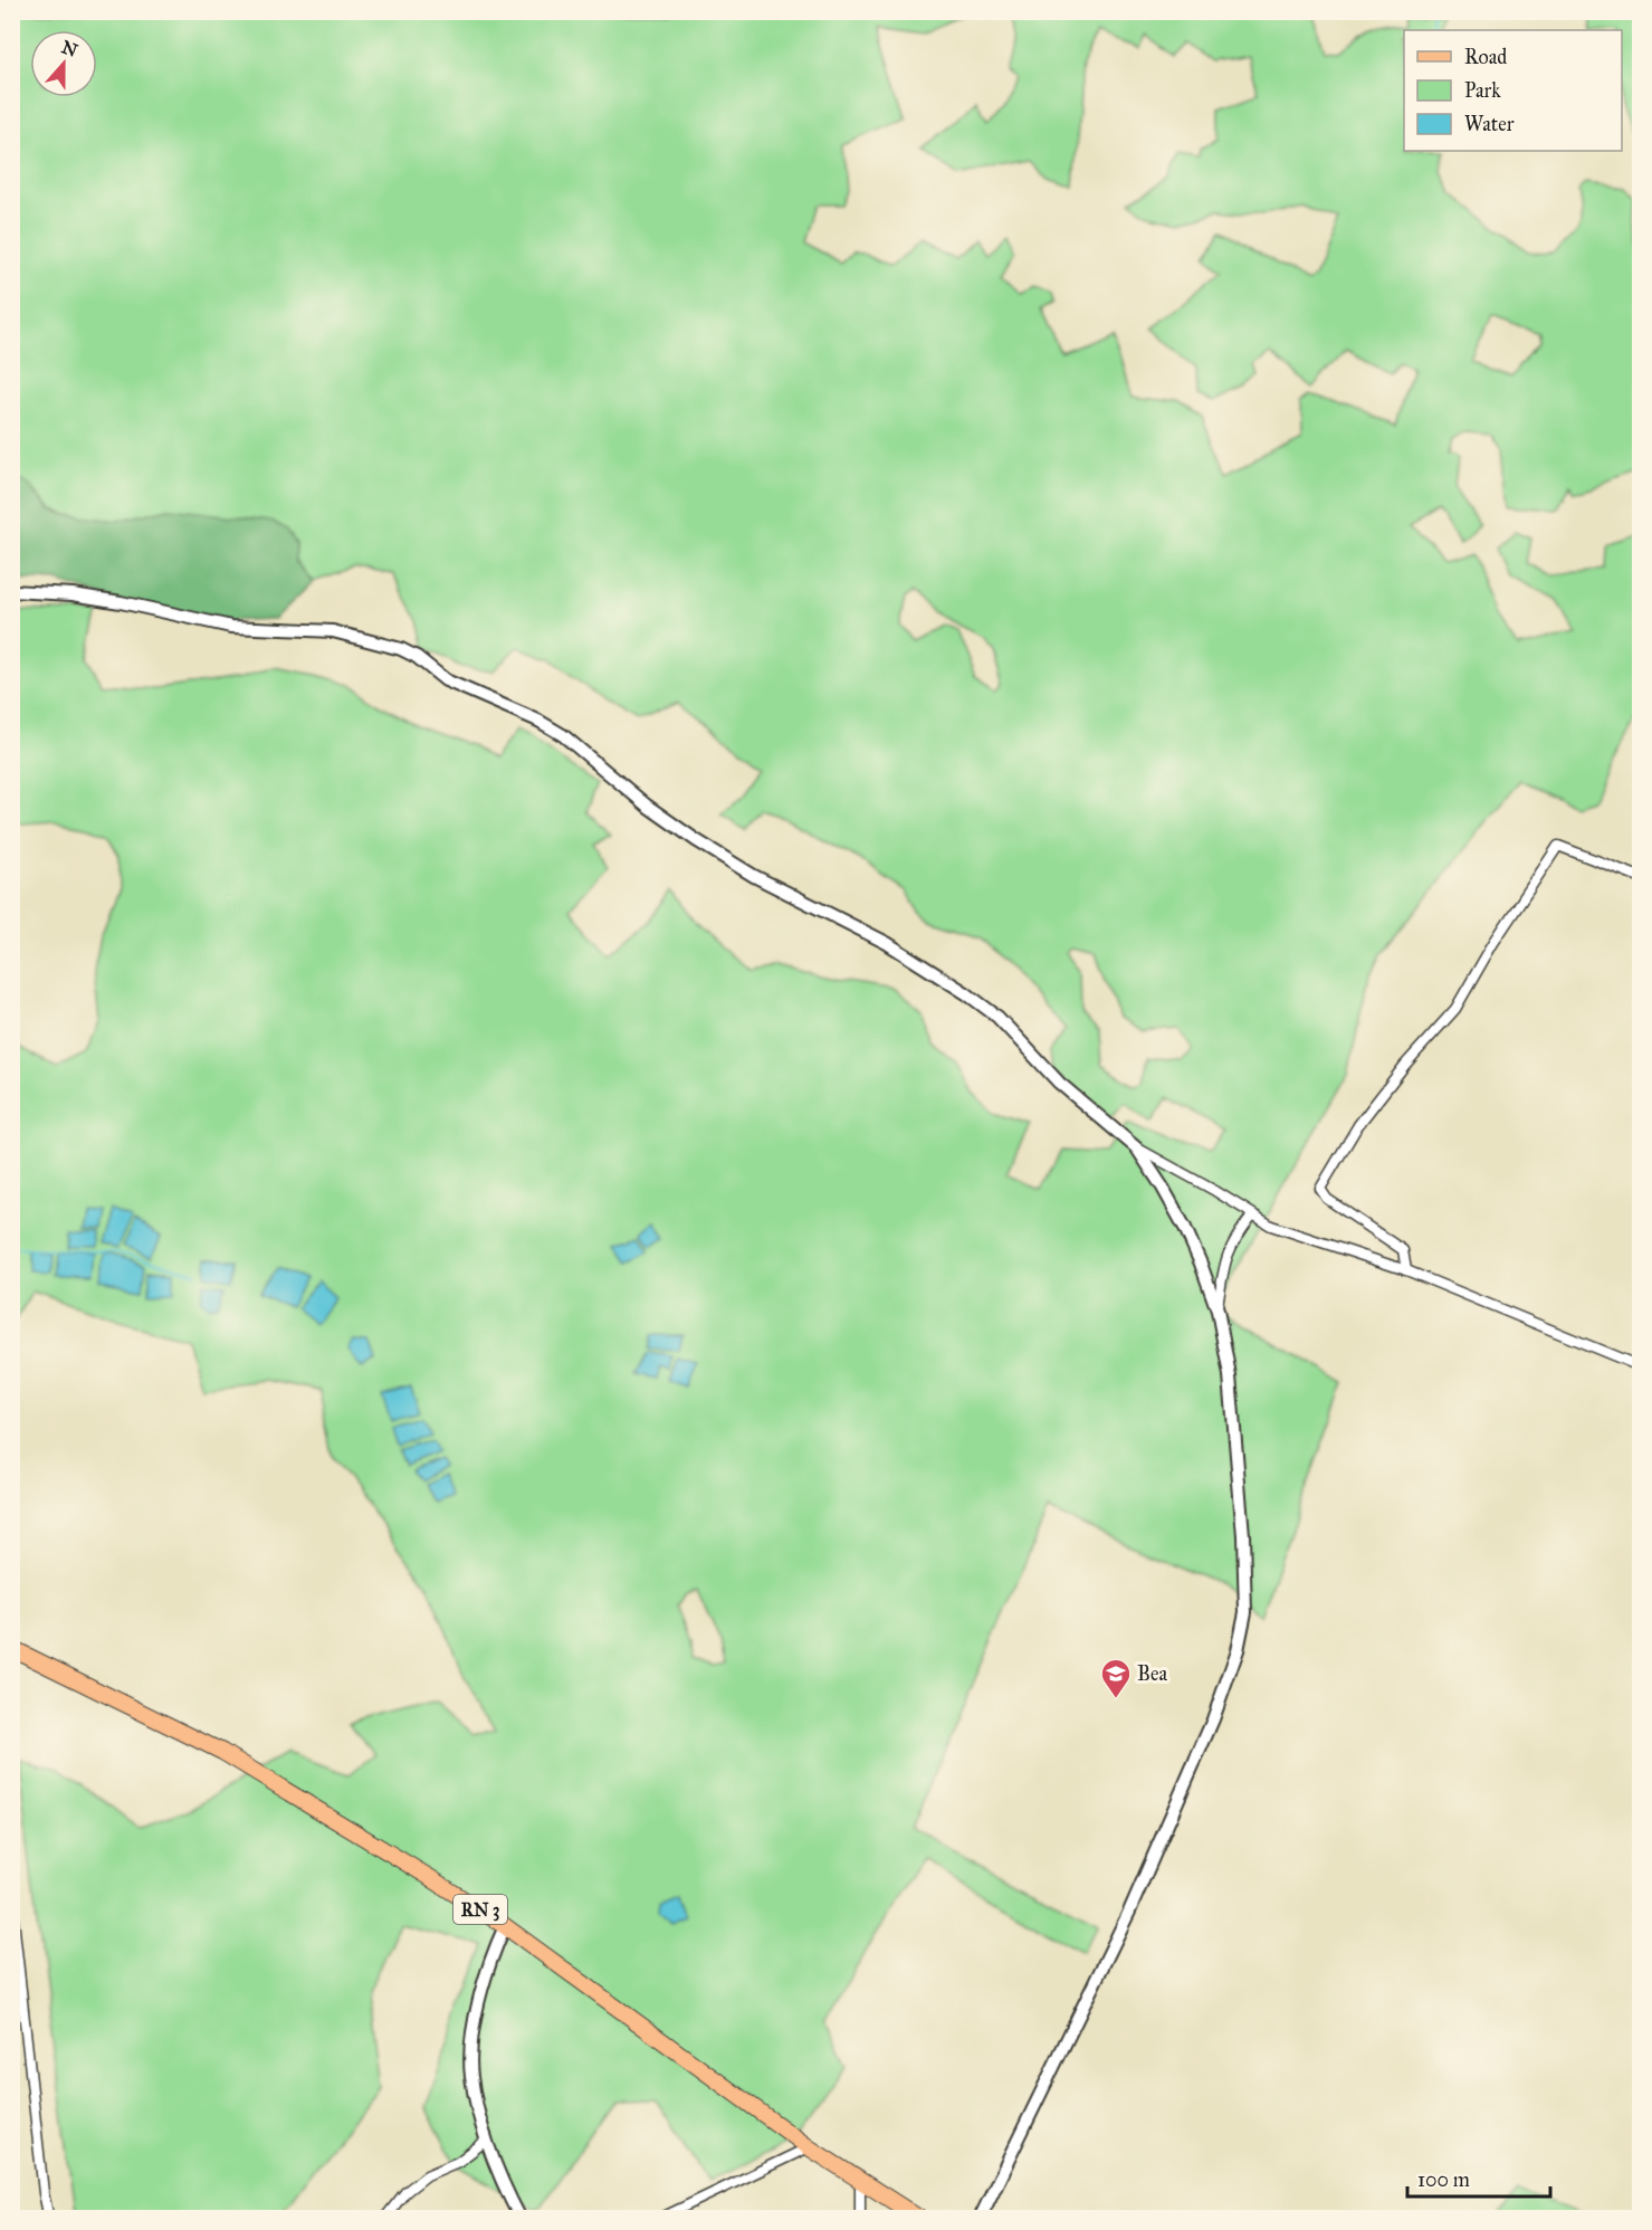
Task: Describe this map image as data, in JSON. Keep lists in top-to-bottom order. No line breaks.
{"streets":{"main road":["RN 3"]},"places":{"school or university":["Bea"]},"legend":["Road","Park","Water"],"scale_bar":"100 m","north":"top"}
